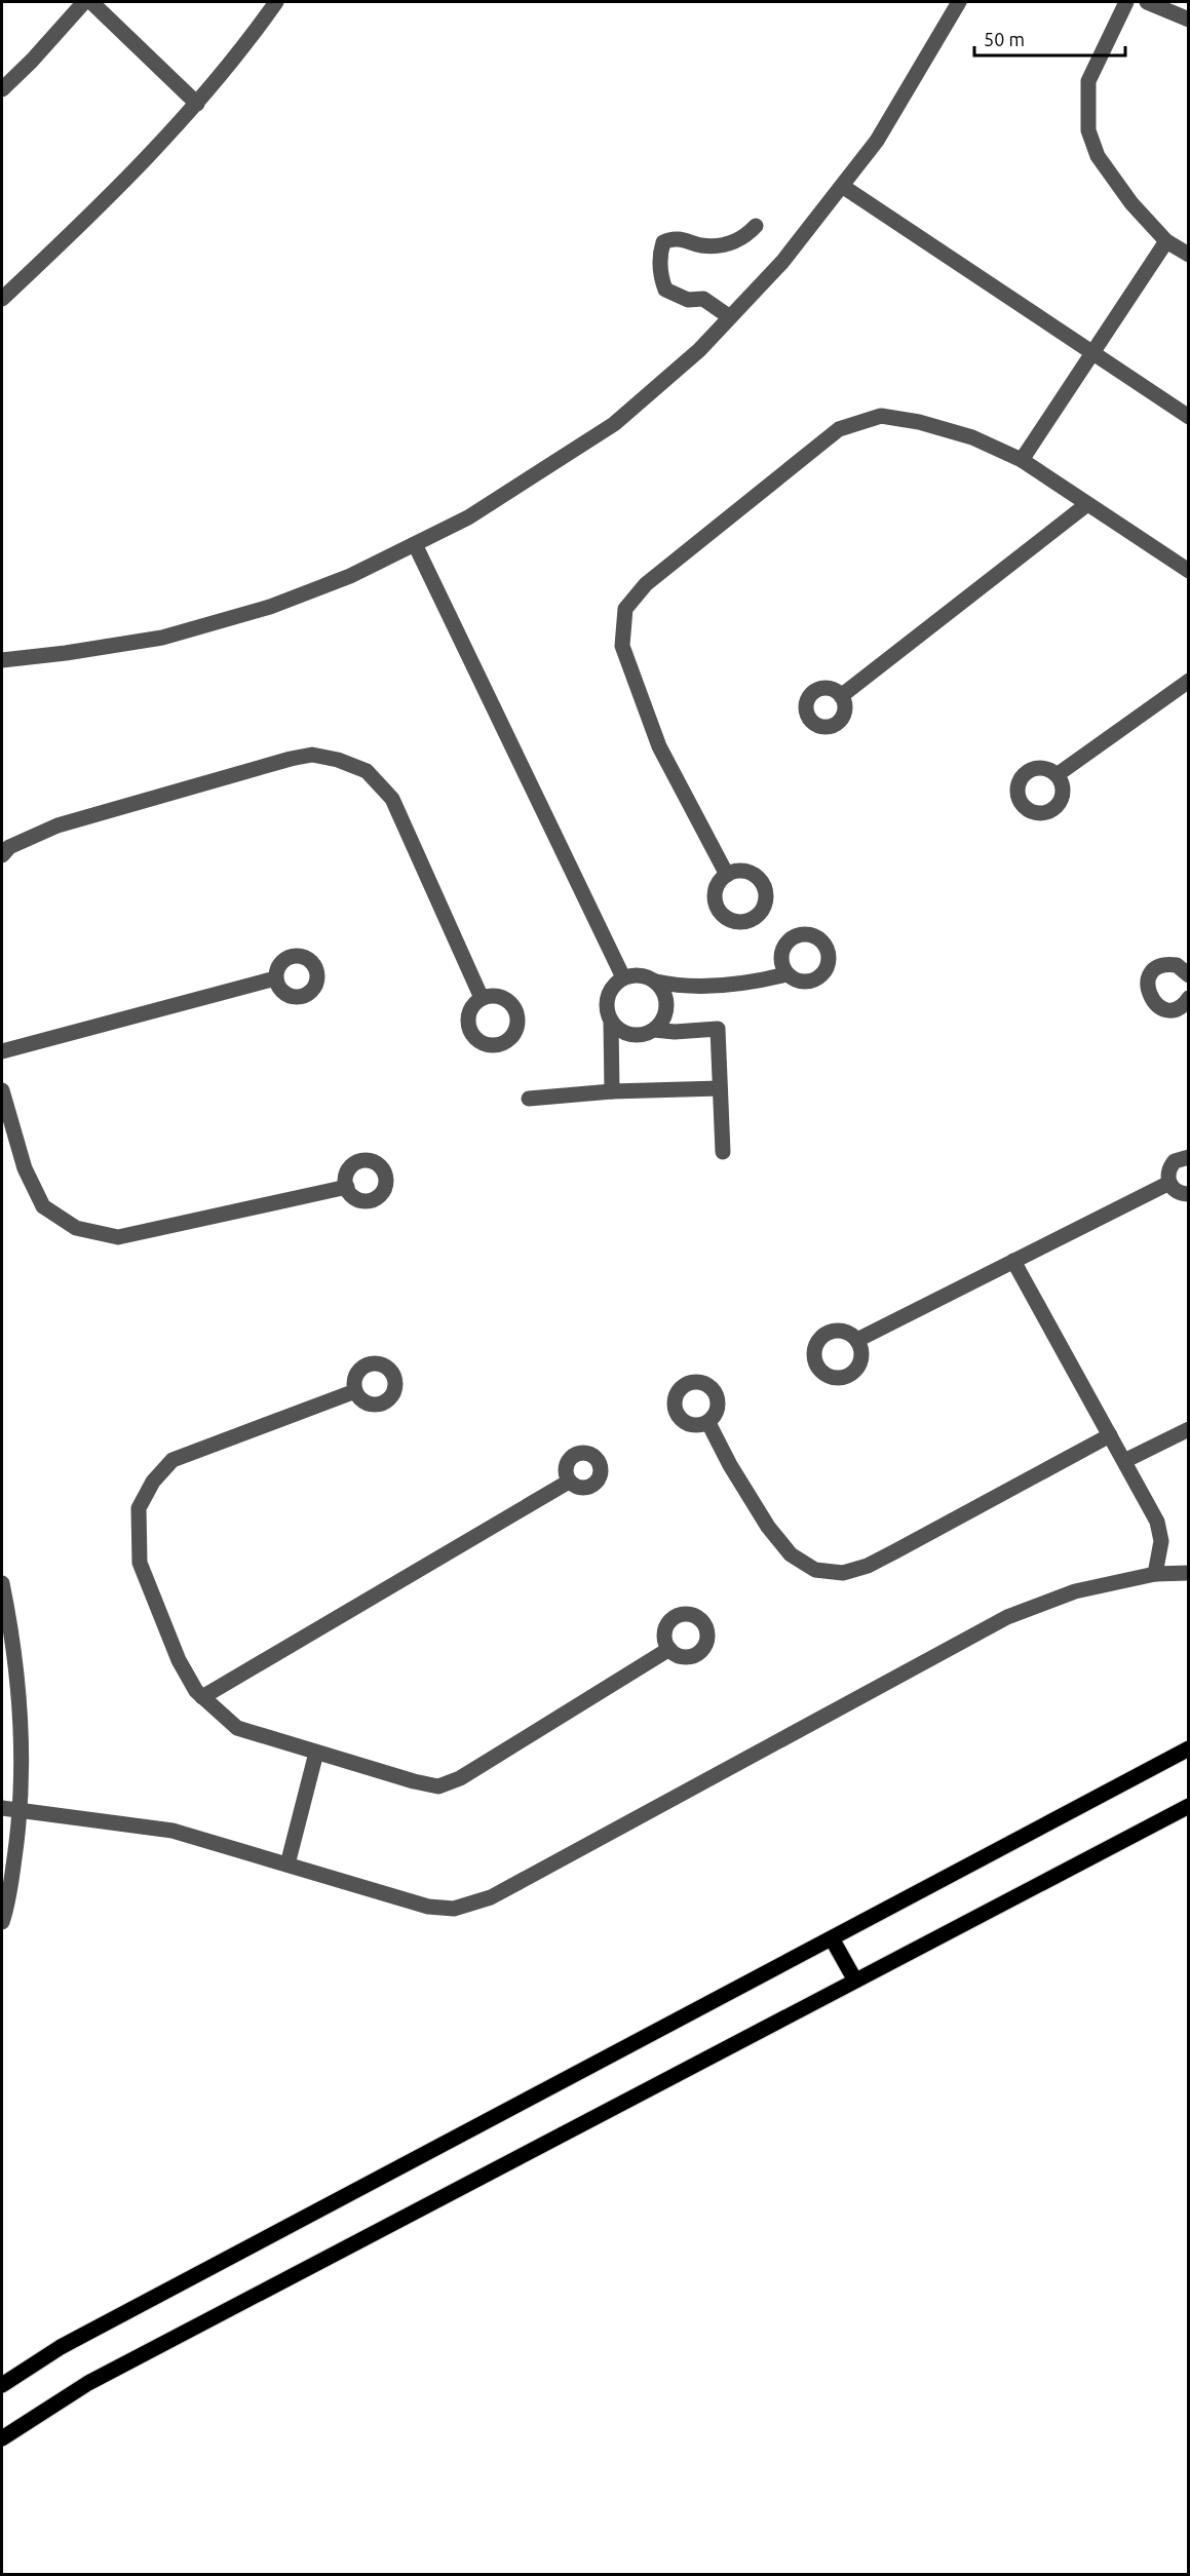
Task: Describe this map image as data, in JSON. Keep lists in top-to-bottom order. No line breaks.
{"scale_bar":"50 m"}
